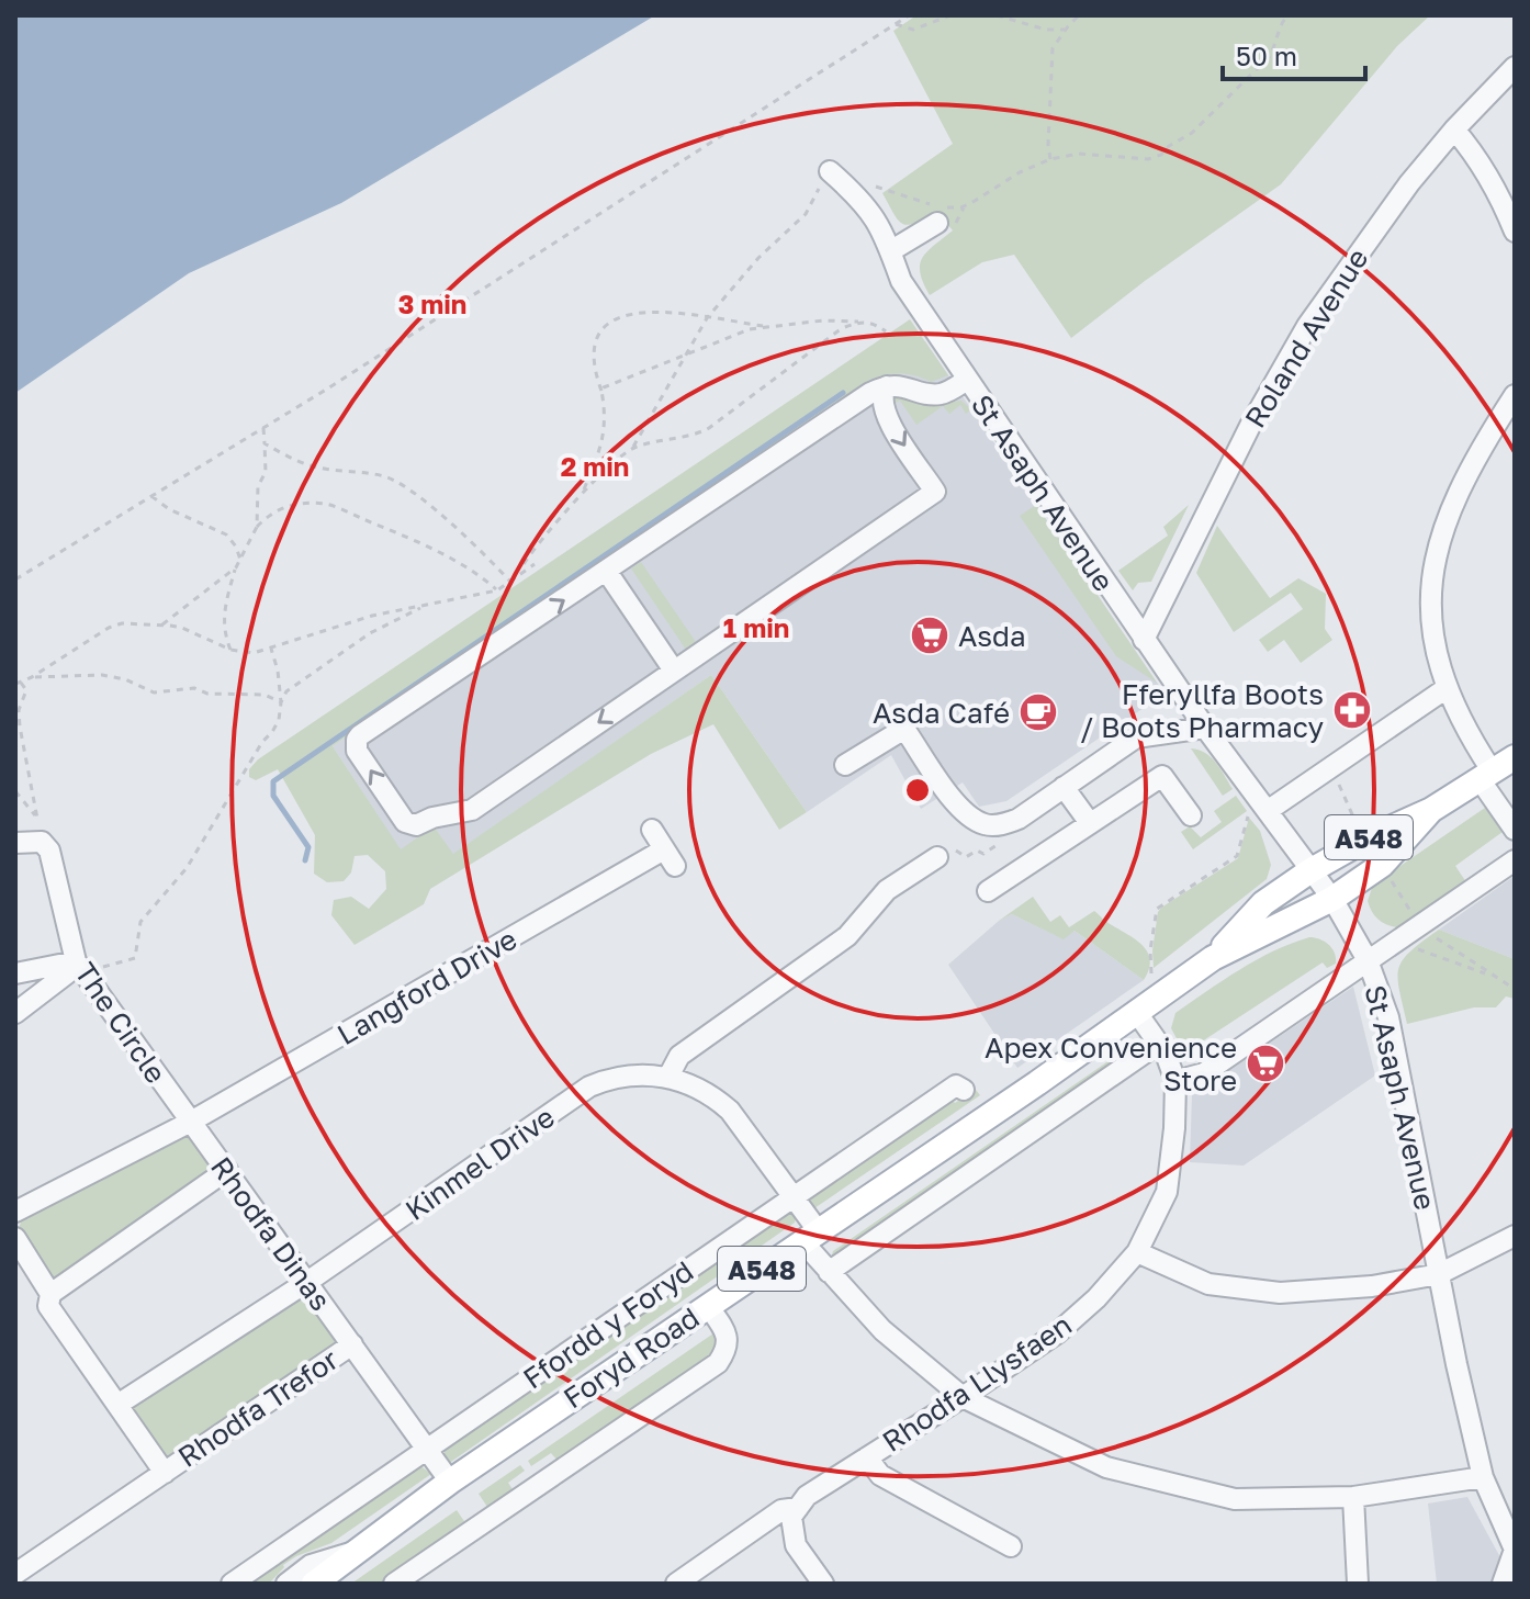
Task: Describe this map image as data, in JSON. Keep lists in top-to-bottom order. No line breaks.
{"streets":{"main road":["A548","Foryd Road"],"street":["Roland Avenue","St Asaph Avenue","Langford Drive","The Circle","Kinmel Drive","Rhodfa Dinas","Ffordd y Foryd","Rhodfa Llysfaen","Rhodfa Trefor"]},"crossings":[["Roland Avenue","St Asaph Avenue"],["St Asaph Avenue","A548"],["St Asaph Avenue","Kinmel Drive"],["St Asaph Avenue","Foryd Road"],["Langford Drive","The Circle"],["Langford Drive","Rhodfa Dinas"],["The Circle","Rhodfa Dinas"],["Kinmel Drive","Rhodfa Dinas"],["Kinmel Drive","Ffordd y Foryd"],["Kinmel Drive","Foryd Road"],["Kinmel Drive","Rhodfa Llysfaen"],["Kinmel Drive","Rhodfa Trefor"],["Rhodfa Dinas","Ffordd y Foryd"],["Rhodfa Dinas","Foryd Road"],["Rhodfa Dinas","Rhodfa Trefor"],["Foryd Road","Rhodfa Llysfaen"]],"places":{"supermarket":["Asda","Apex Convenience Store"],"pharmacy":["Fferyllfa Boots / Boots Pharmacy"],"cafe":["Asda Café"]},"scale_bar":"50 m","rings":["3 min","2 min","1 min"]}
